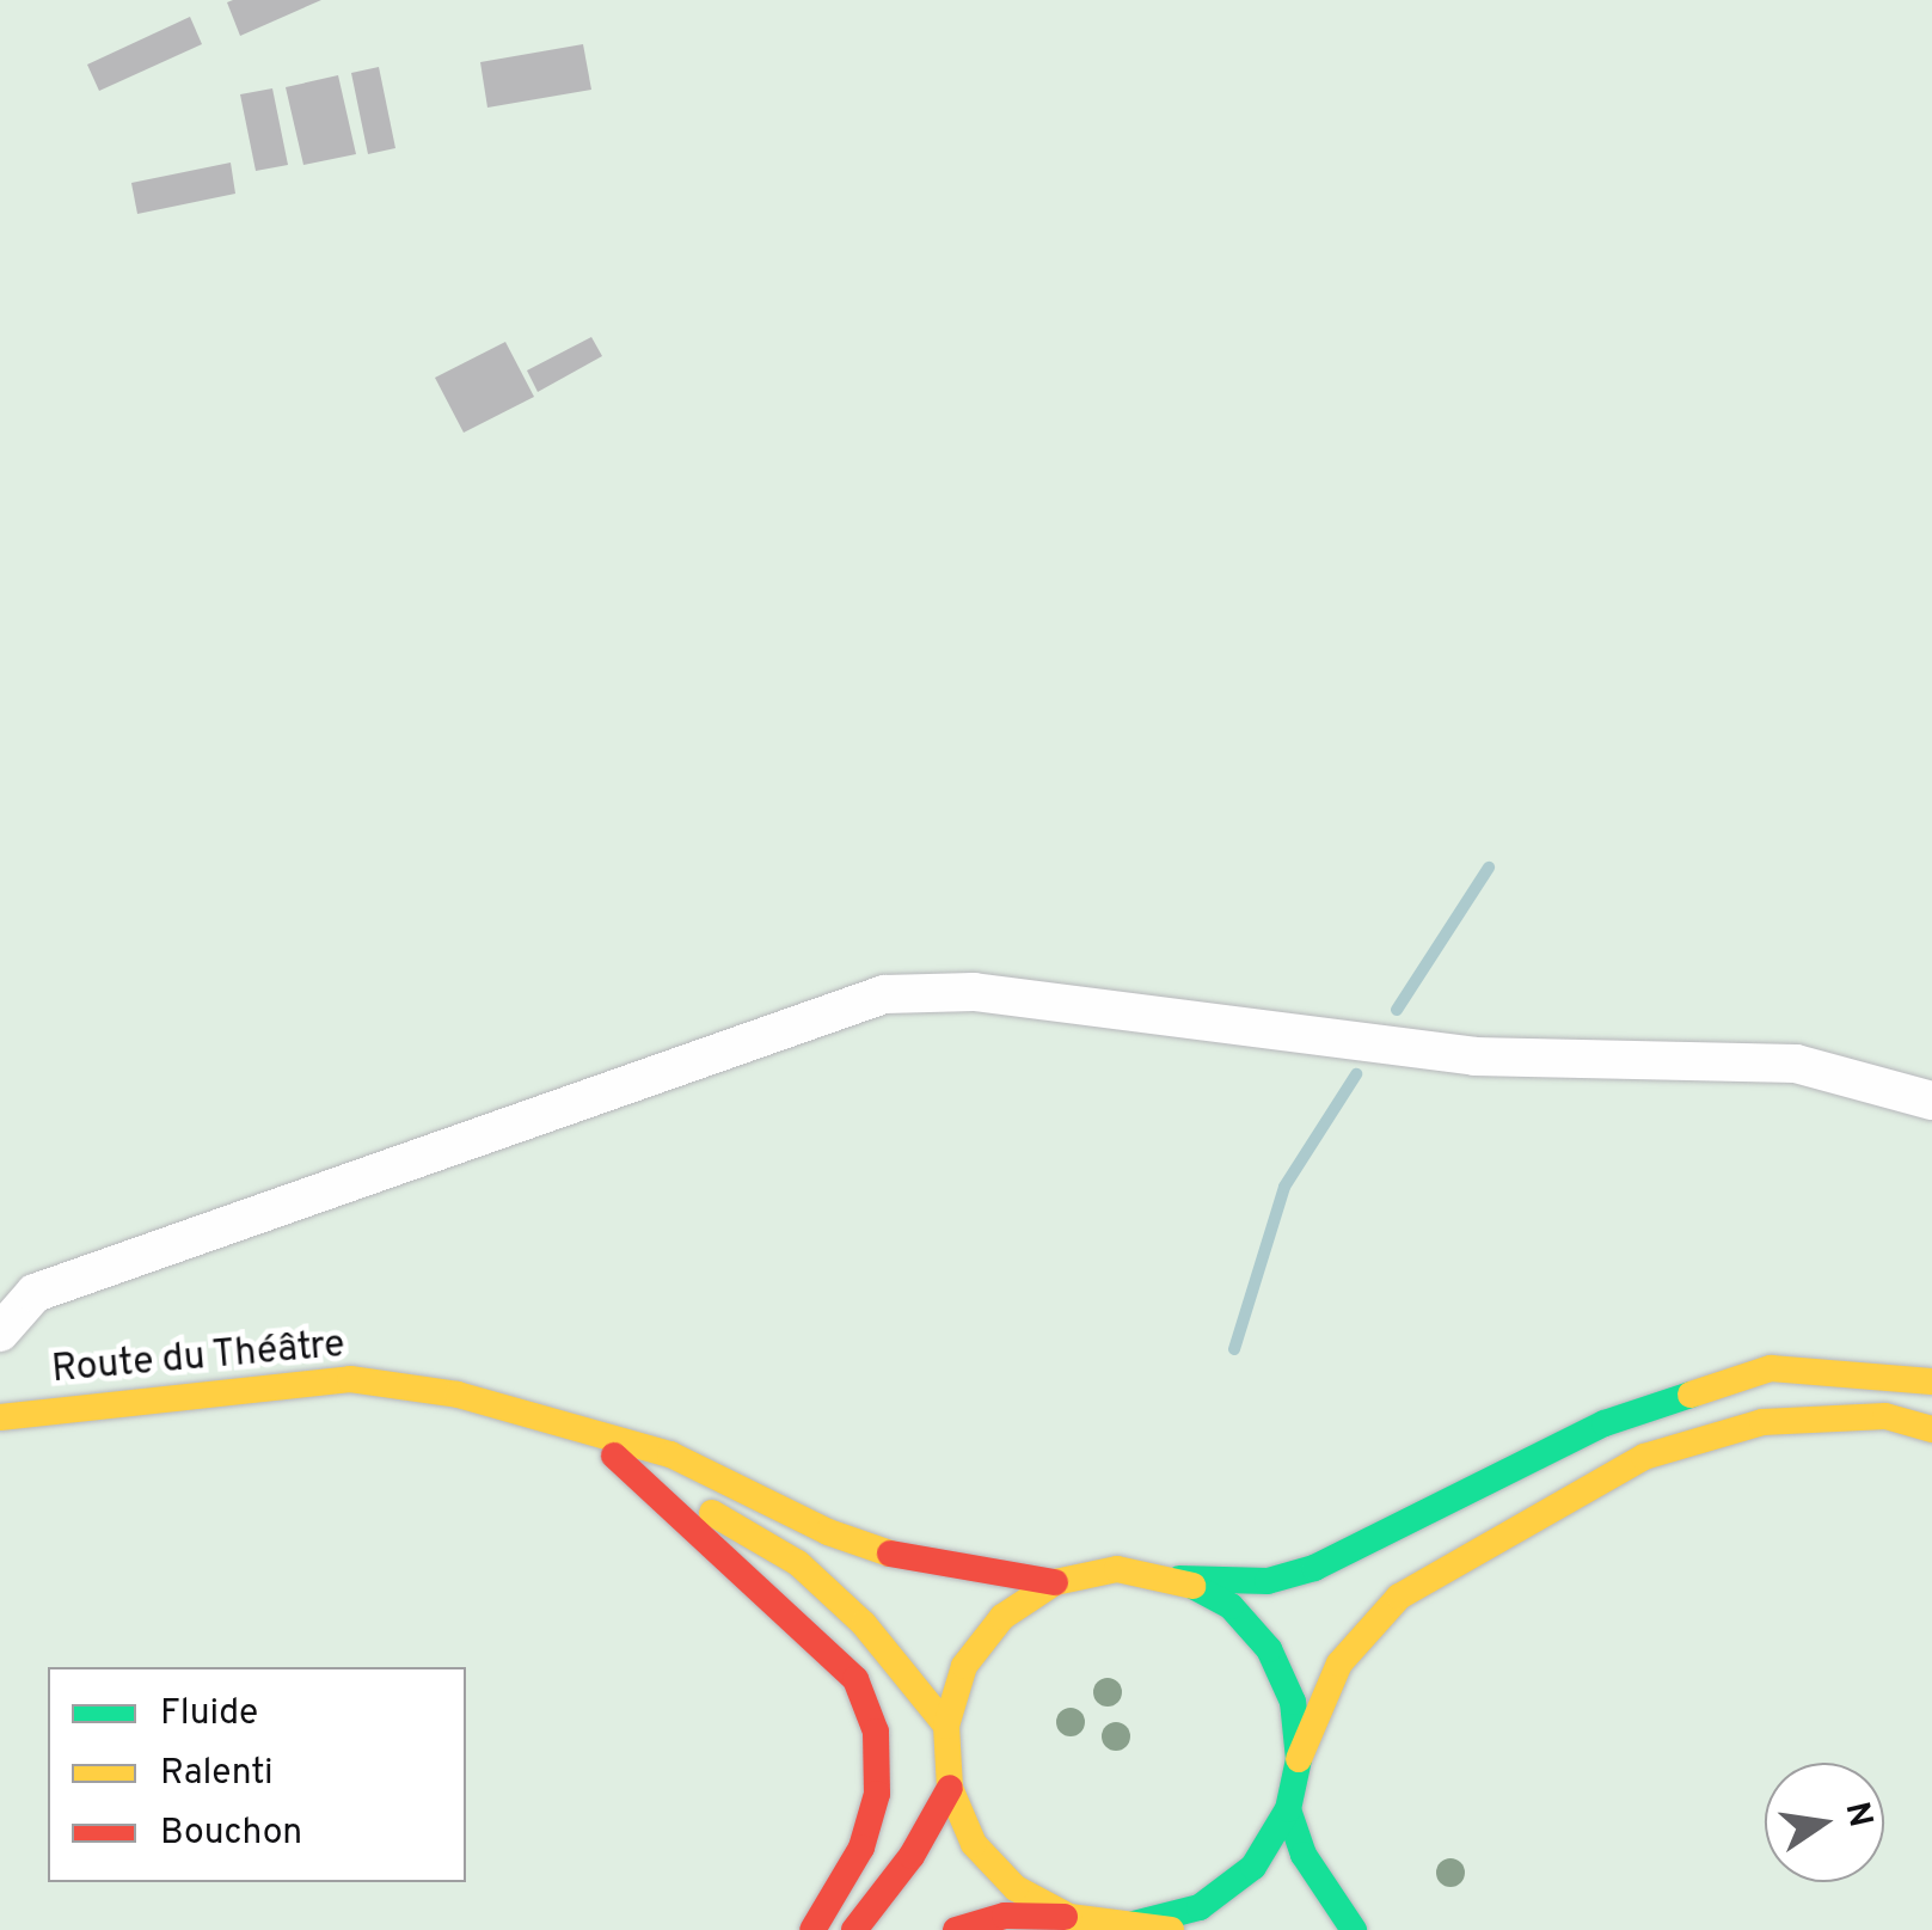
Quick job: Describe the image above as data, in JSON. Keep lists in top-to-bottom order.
{
  "streets": {
    "main road": ["Route du Théâtre"]
  },
  "legend": ["Fluide", "Ralenti", "Bouchon"],
  "north": "right"
}
